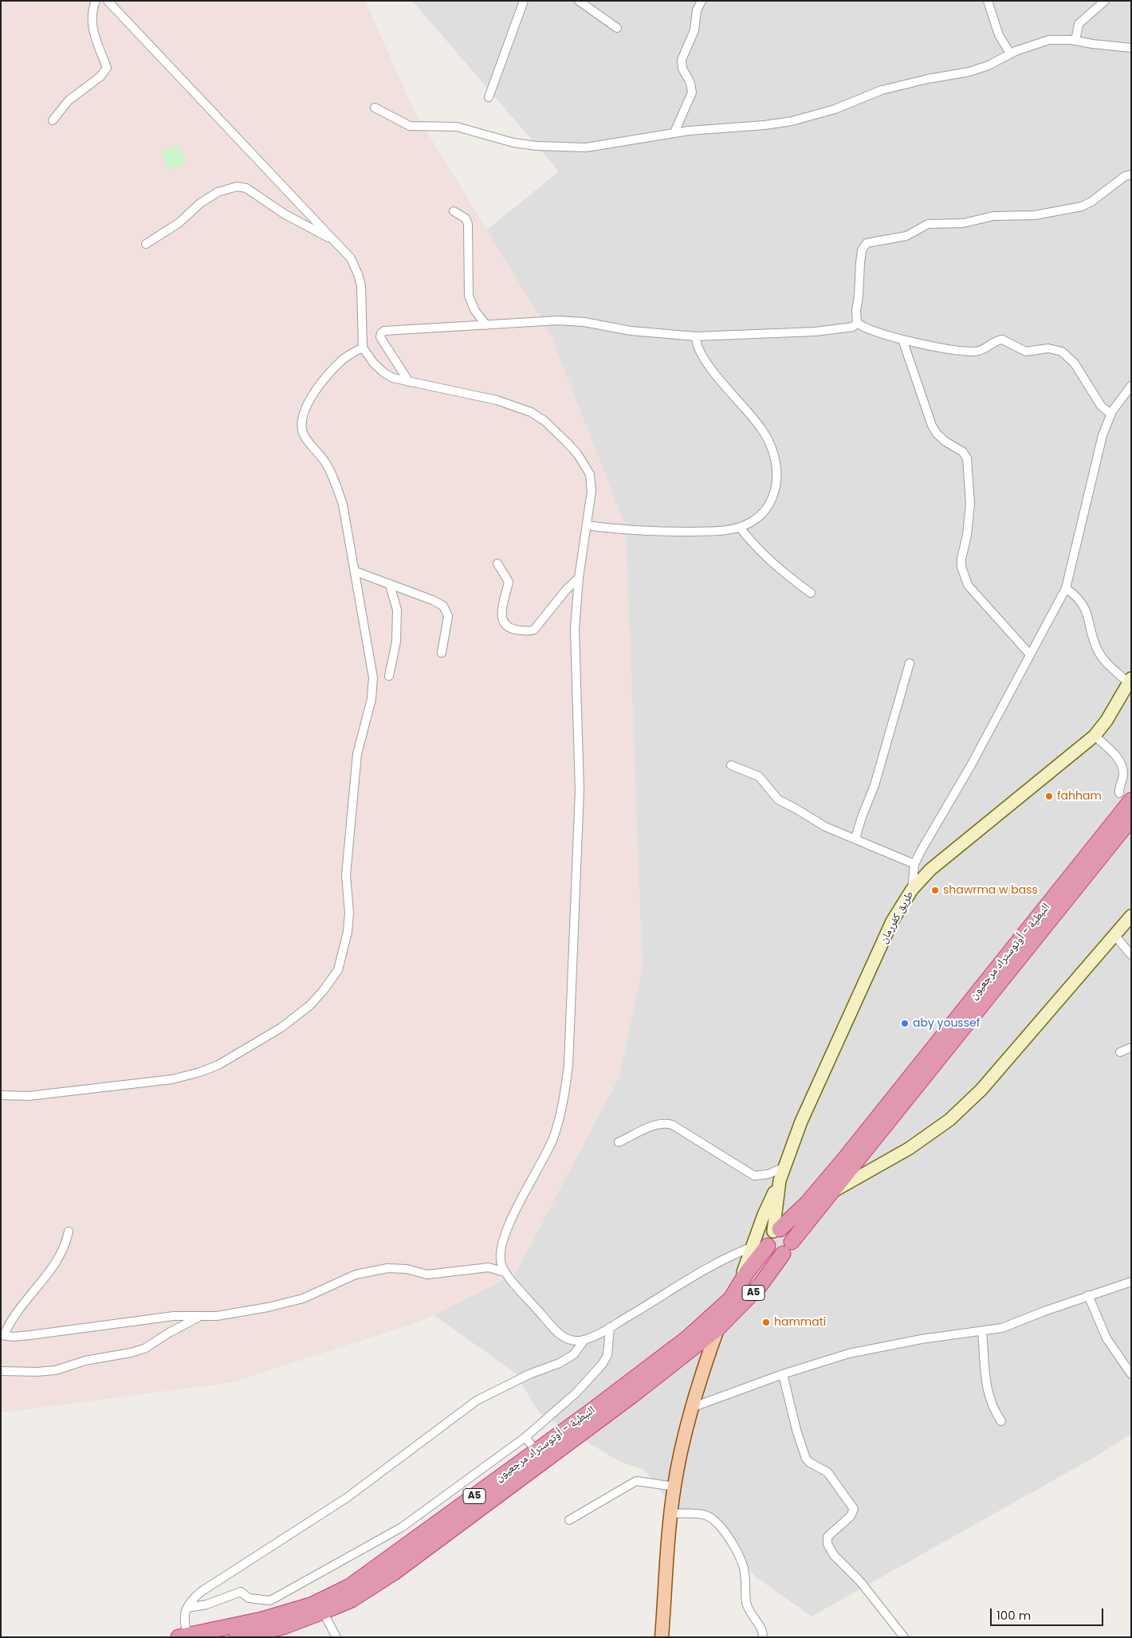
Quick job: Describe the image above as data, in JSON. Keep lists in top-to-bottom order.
{
  "streets": {
    "highway": ["النبطية - أوتوستراد مرجعيون", "A5"],
    "main road": ["طريق كفررمان"]
  },
  "crossings": [
    ["طريق كفررمان", "النبطية - أوتوستراد مرجعيون"]
  ],
  "places": [
    "fahham",
    "shawrma w bass",
    "aby youssef",
    "hammati"
  ],
  "scale_bar": "100 m"
}
